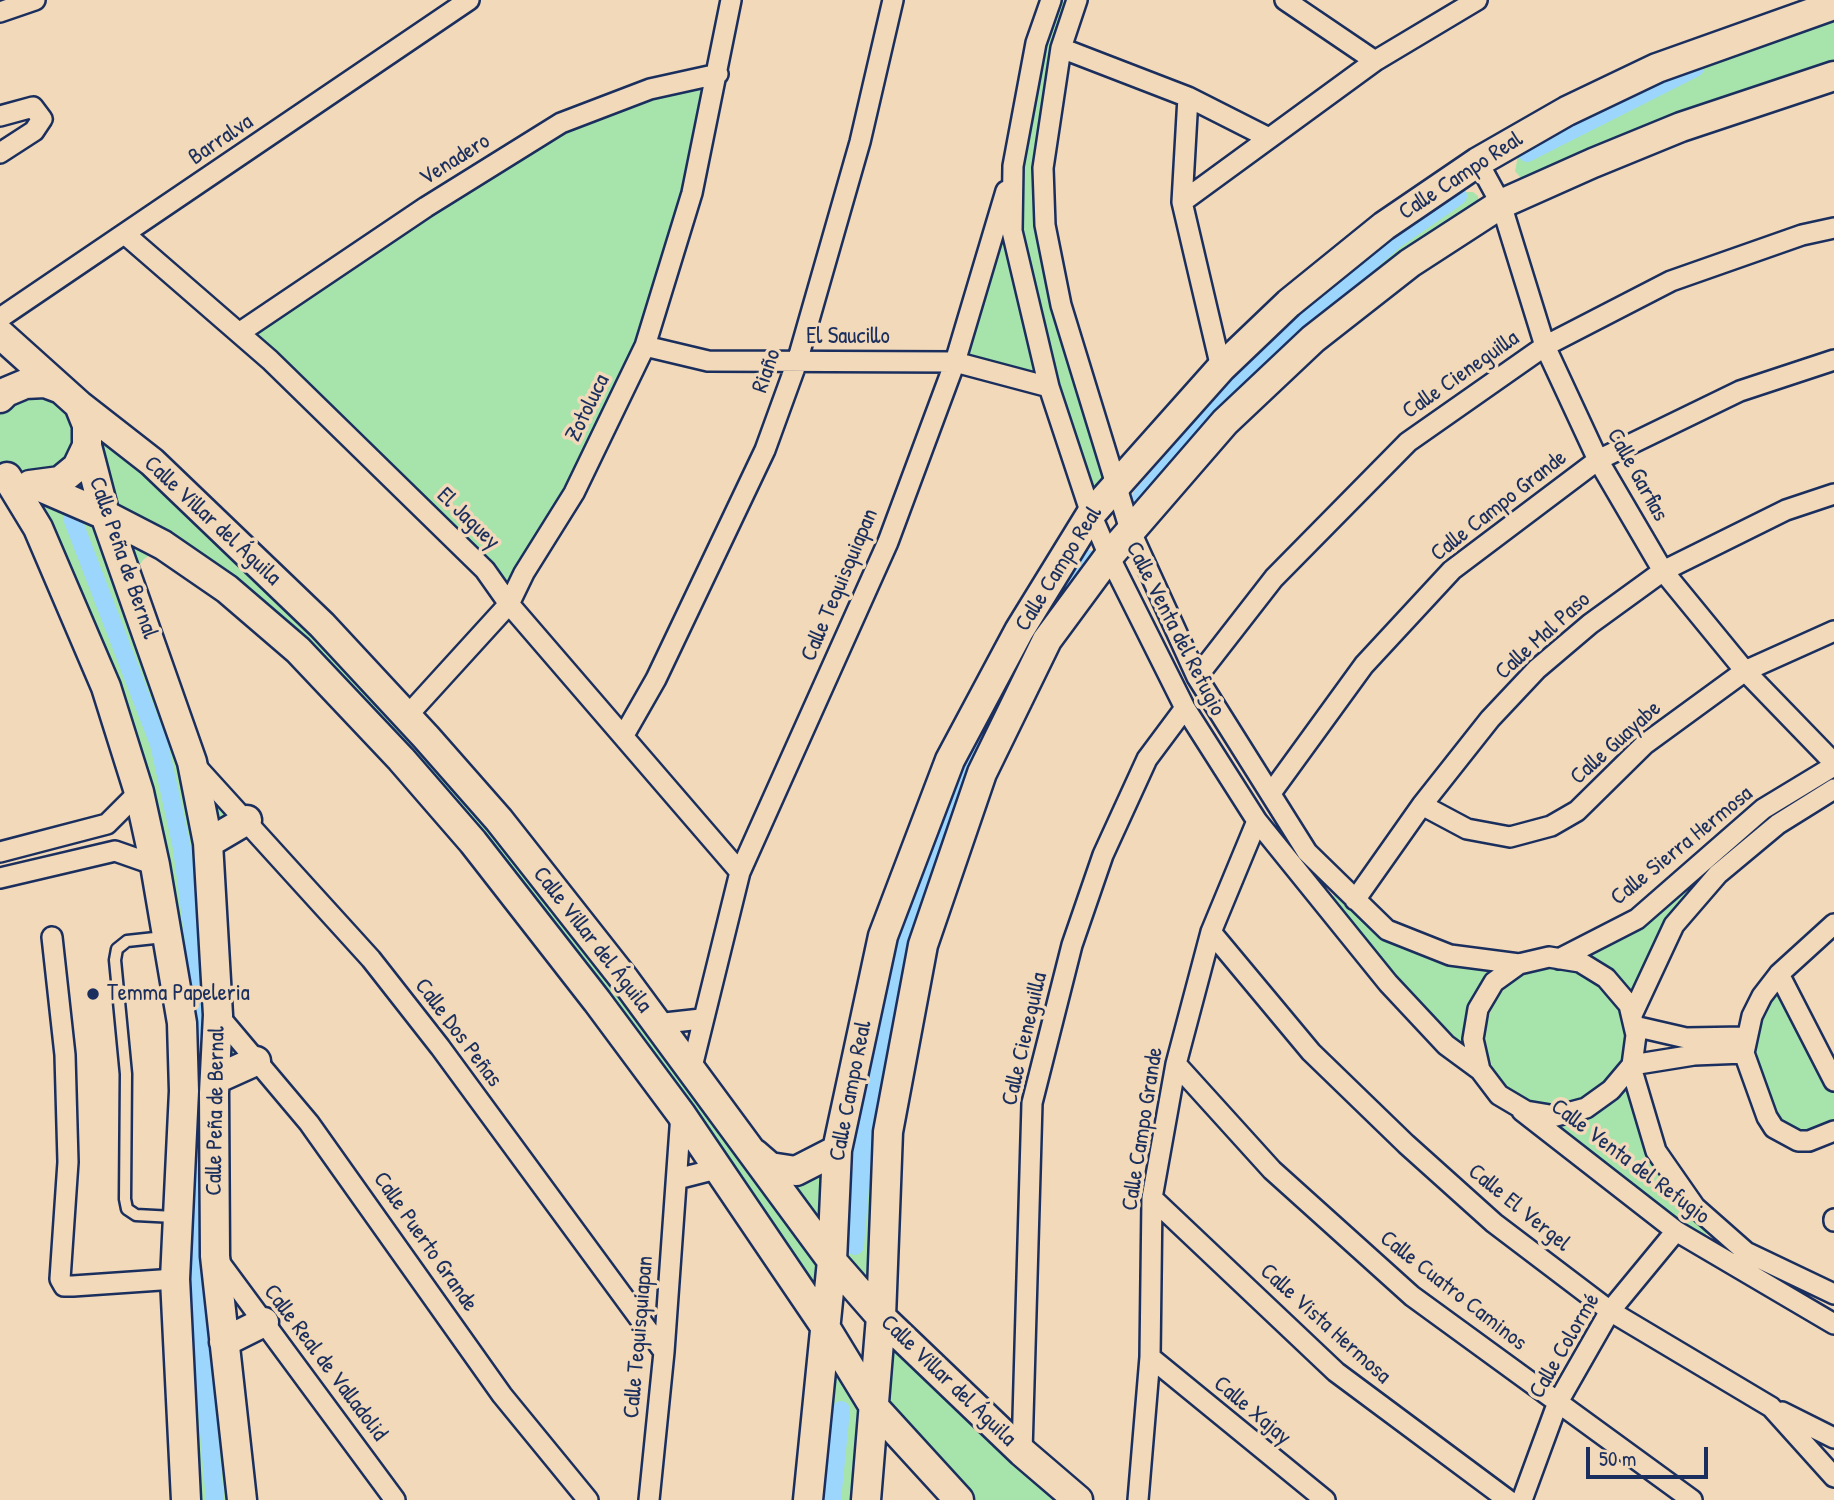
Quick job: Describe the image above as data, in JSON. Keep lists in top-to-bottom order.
{
  "streets": {
    "street": [
      "Barralva",
      "Venadero",
      "Calle Campo Real",
      "El Saucillo",
      "Riaño",
      "Calle Cieneguilla",
      "Zotoluca",
      "Calle Garfias",
      "Calle Campo Grande",
      "El Jaguey",
      "Calle Villar del Águila",
      "Calle Peña de Bernal",
      "Calle Tequisquiapan",
      "Calle Venta del Refugio",
      "Calle Mal Paso",
      "Calle Guayabe",
      "Calle Sierra Hermosa",
      "Calle Dos Peñas",
      "Calle El Vergel",
      "Calle Puerto Grande",
      "Calle Cuatro Caminos",
      "Calle Vista Hermosa",
      "Calle Colormé",
      "Calle Real de Valladolid",
      "Calle Xajay"
    ]
  },
  "crossings": [
    ["Barralva", "El Jaguey"],
    ["Venadero", "Zotoluca"],
    ["Venadero", "El Jaguey"],
    ["Calle Campo Real", "Calle Garfias"],
    ["Calle Campo Real", "Calle Villar del Águila"],
    ["Calle Campo Real", "Calle Venta del Refugio"],
    ["El Saucillo", "Riaño"],
    ["El Saucillo", "Zotoluca"],
    ["El Saucillo", "Calle Tequisquiapan"],
    ["El Saucillo", "Calle Venta del Refugio"],
    ["Riaño", "El Jaguey"],
    ["Calle Cieneguilla", "Calle Garfias"],
    ["Calle Cieneguilla", "Calle Villar del Águila"],
    ["Calle Cieneguilla", "Calle Venta del Refugio"],
    ["Zotoluca", "El Jaguey"],
    ["Zotoluca", "Calle Villar del Águila"],
    ["Calle Garfias", "Calle Campo Grande"],
    ["Calle Garfias", "Calle Mal Paso"],
    ["Calle Garfias", "Calle Guayabe"],
    ["Calle Garfias", "Calle Sierra Hermosa"],
    ["Calle Campo Grande", "Calle Venta del Refugio"],
    ["Calle Campo Grande", "Calle El Vergel"],
    ["Calle Campo Grande", "Calle Cuatro Caminos"],
    ["Calle Campo Grande", "Calle Vista Hermosa"],
    ["Calle Campo Grande", "Calle Xajay"],
    ["El Jaguey", "Calle Tequisquiapan"],
    ["Calle Villar del Águila", "Calle Peña de Bernal"],
    ["Calle Villar del Águila", "Calle Tequisquiapan"],
    ["Calle Peña de Bernal", "Calle Dos Peñas"],
    ["Calle Peña de Bernal", "Calle Puerto Grande"],
    ["Calle Peña de Bernal", "Calle Real de Valladolid"],
    ["Calle Tequisquiapan", "Calle Venta del Refugio"],
    ["Calle Tequisquiapan", "Calle Dos Peñas"],
    ["Calle Venta del Refugio", "Calle Mal Paso"],
    ["Calle Venta del Refugio", "Calle Sierra Hermosa"],
    ["Calle Venta del Refugio", "Calle Colormé"],
    ["Calle Mal Paso", "Calle Guayabe"],
    ["Calle El Vergel", "Calle Colormé"],
    ["Calle Cuatro Caminos", "Calle Colormé"]
  ],
  "places": ["Temma Papeleria"],
  "scale_bar": "50 m"
}
